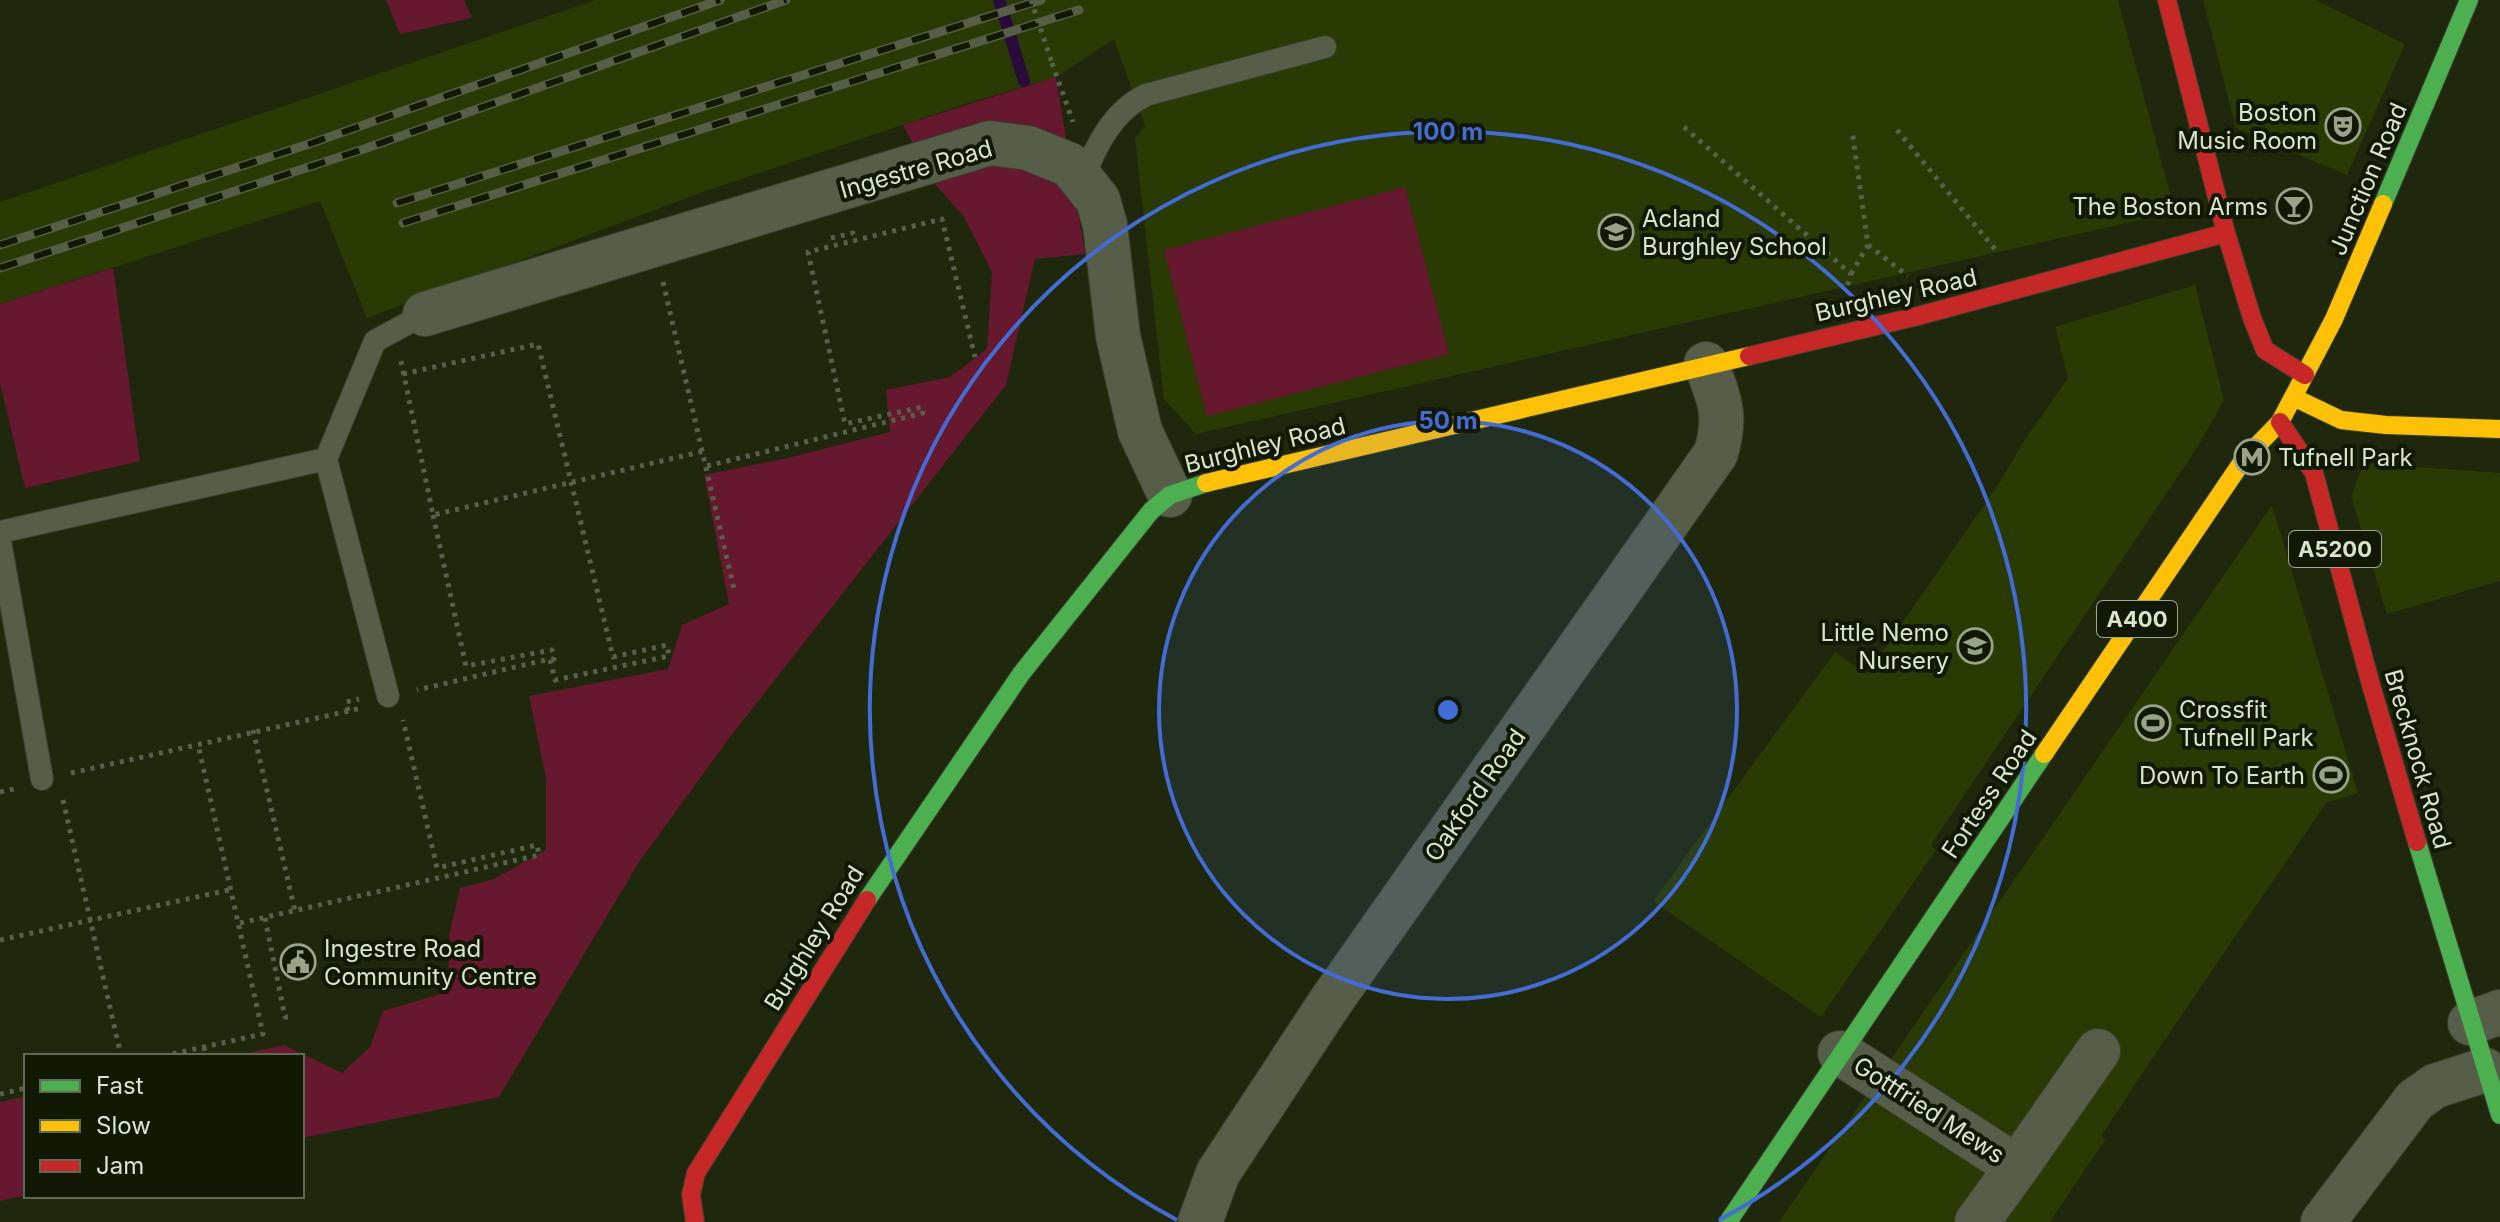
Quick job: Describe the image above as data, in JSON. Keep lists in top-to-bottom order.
{
  "streets": {
    "street": [
      "Ingestre Road",
      "Junction Road",
      "Burghley Road",
      "A5200",
      "A400",
      "Brecknock Road",
      "Fortess Road",
      "Oakford Road",
      "Gottfried Mews"
    ]
  },
  "crossings": [
    ["Ingestre Road", "Burghley Road"],
    ["Junction Road", "A400"],
    ["Burghley Road", "Oakford Road"],
    ["A400", "Fortess Road"],
    ["Brecknock Road", "Fortess Road"],
    ["Fortess Road", "Gottfried Mews"]
  ],
  "places": {
    "theatre": ["Boston Music Room"],
    "bar": ["The Boston Arms"],
    "school or university": ["Acland Burghley School", "Little Nemo Nursery"],
    "metro station": ["Tufnell Park"],
    "sports": ["Crossfit Tufnell Park", "Down To Earth"],
    "public building": ["Ingestre Road Community Centre"]
  },
  "legend": ["Fast", "Slow", "Jam"],
  "rings": ["100 m", "50 m"]
}
